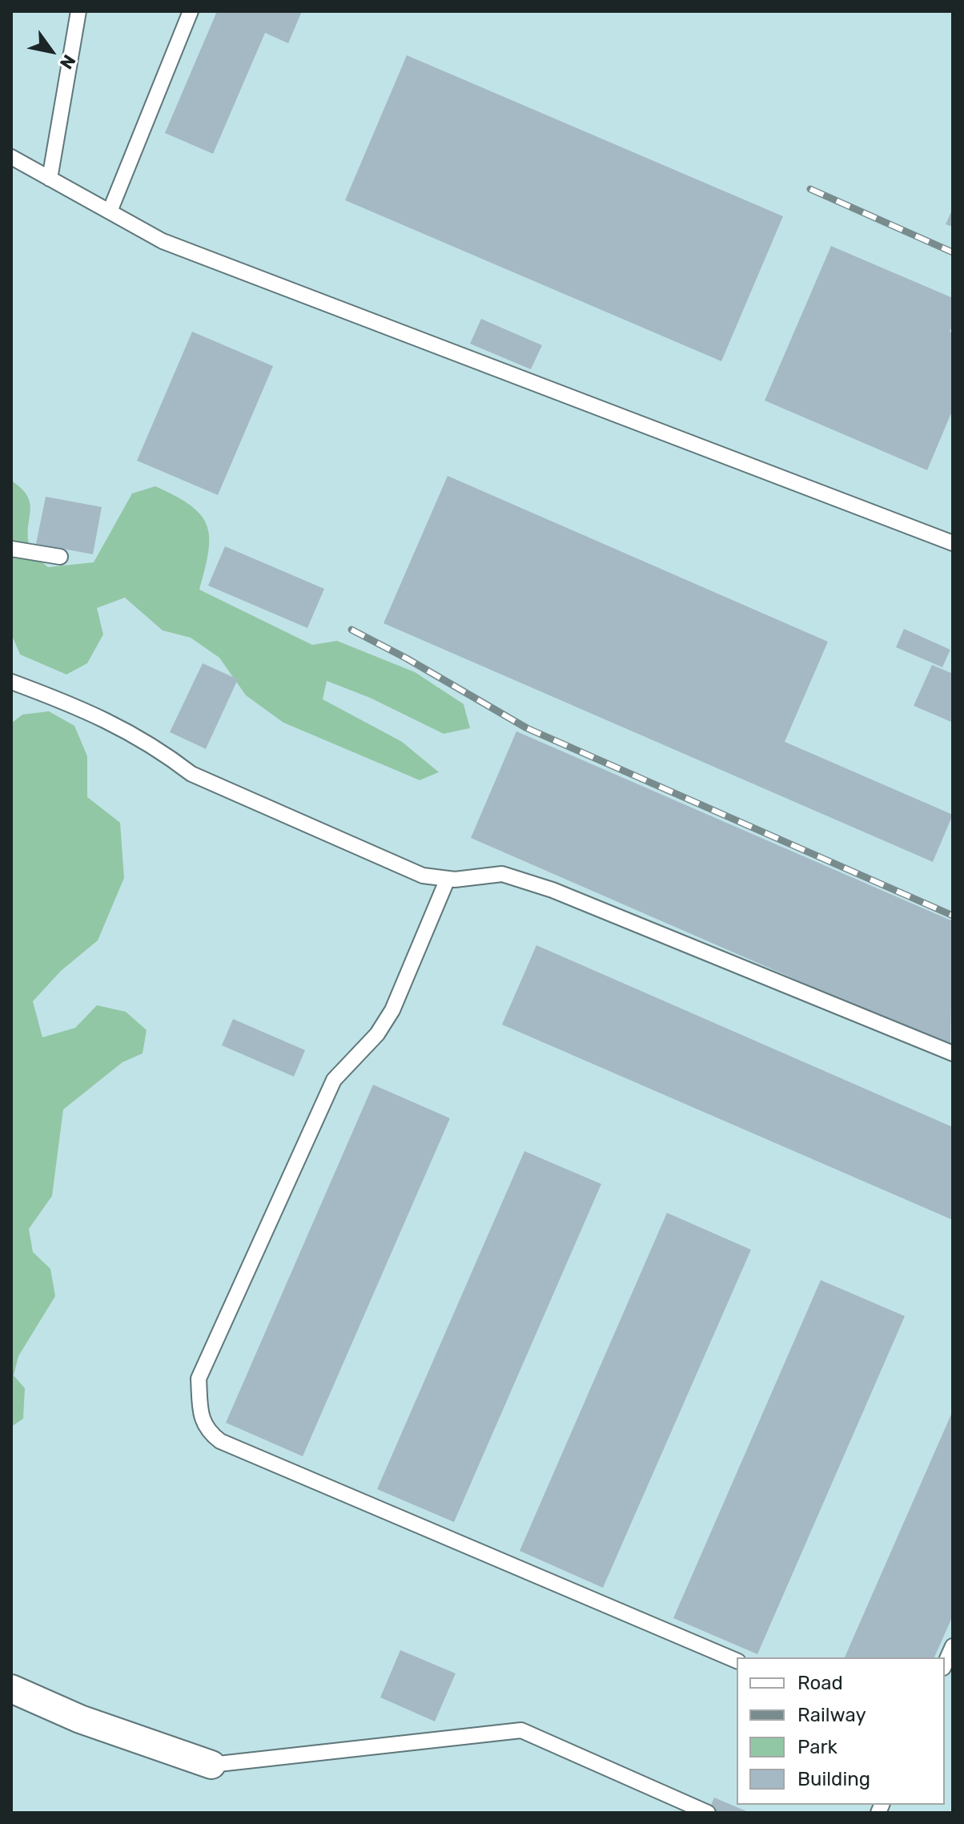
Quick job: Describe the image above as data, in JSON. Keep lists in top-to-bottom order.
{
  "legend": [
    "Road",
    "Railway",
    "Park",
    "Building"
  ],
  "north": "bottom right"
}
